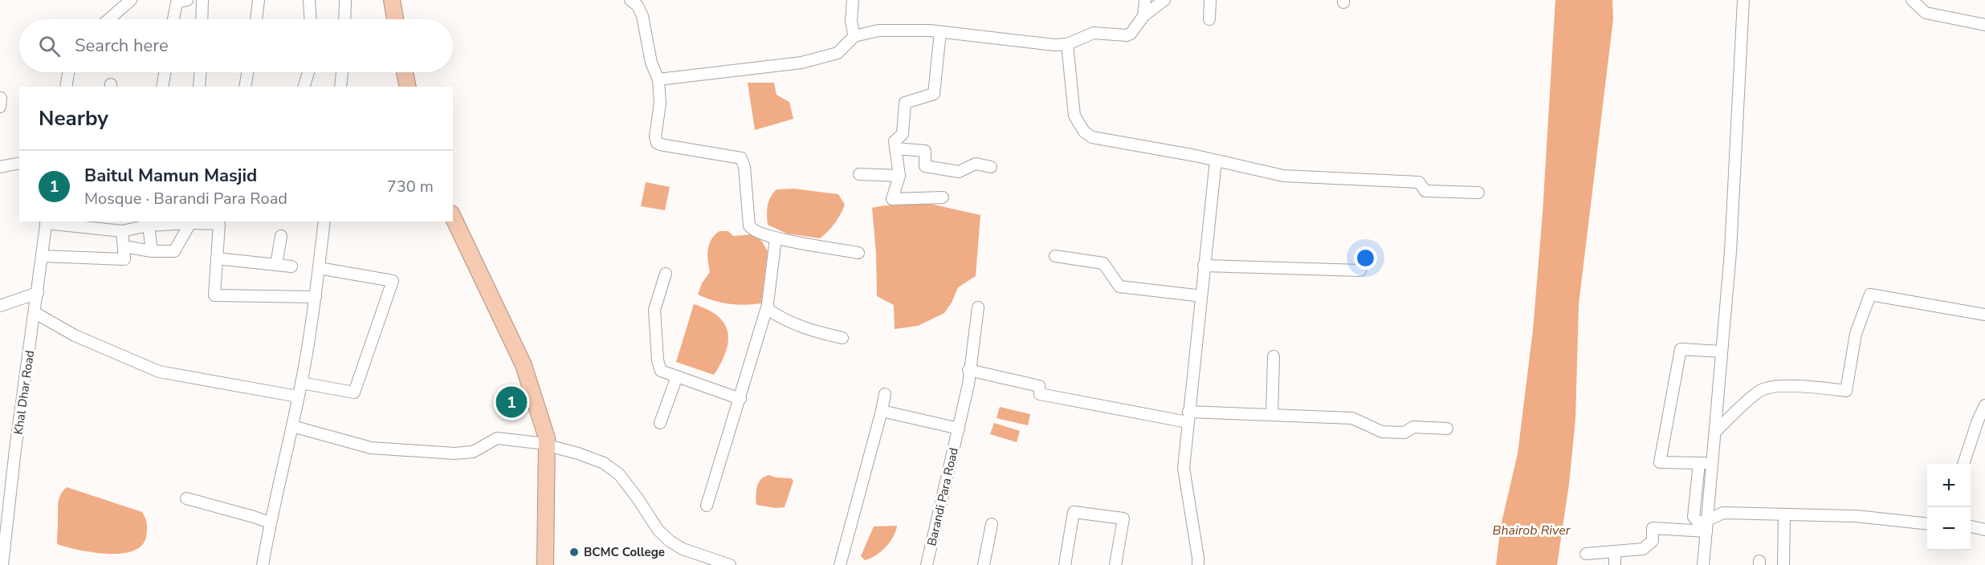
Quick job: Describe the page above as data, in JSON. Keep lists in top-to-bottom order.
{
  "streets": {
    "street": ["Khal Dhar Road", "Barandi Para Road"]
  },
  "water": ["Bhairob River"],
  "places": ["BCMC College"],
  "page": {
    "search": "Search here",
    "heading": "Nearby",
    "list": [
      {
        "mark": "1",
        "name": "Baitul Mamun Masjid",
        "note": "Mosque · Barandi Para Road",
        "value": "730 m"
      }
    ],
    "pins": "1",
    "map_buttons": ["+", "−"]
  }
}
